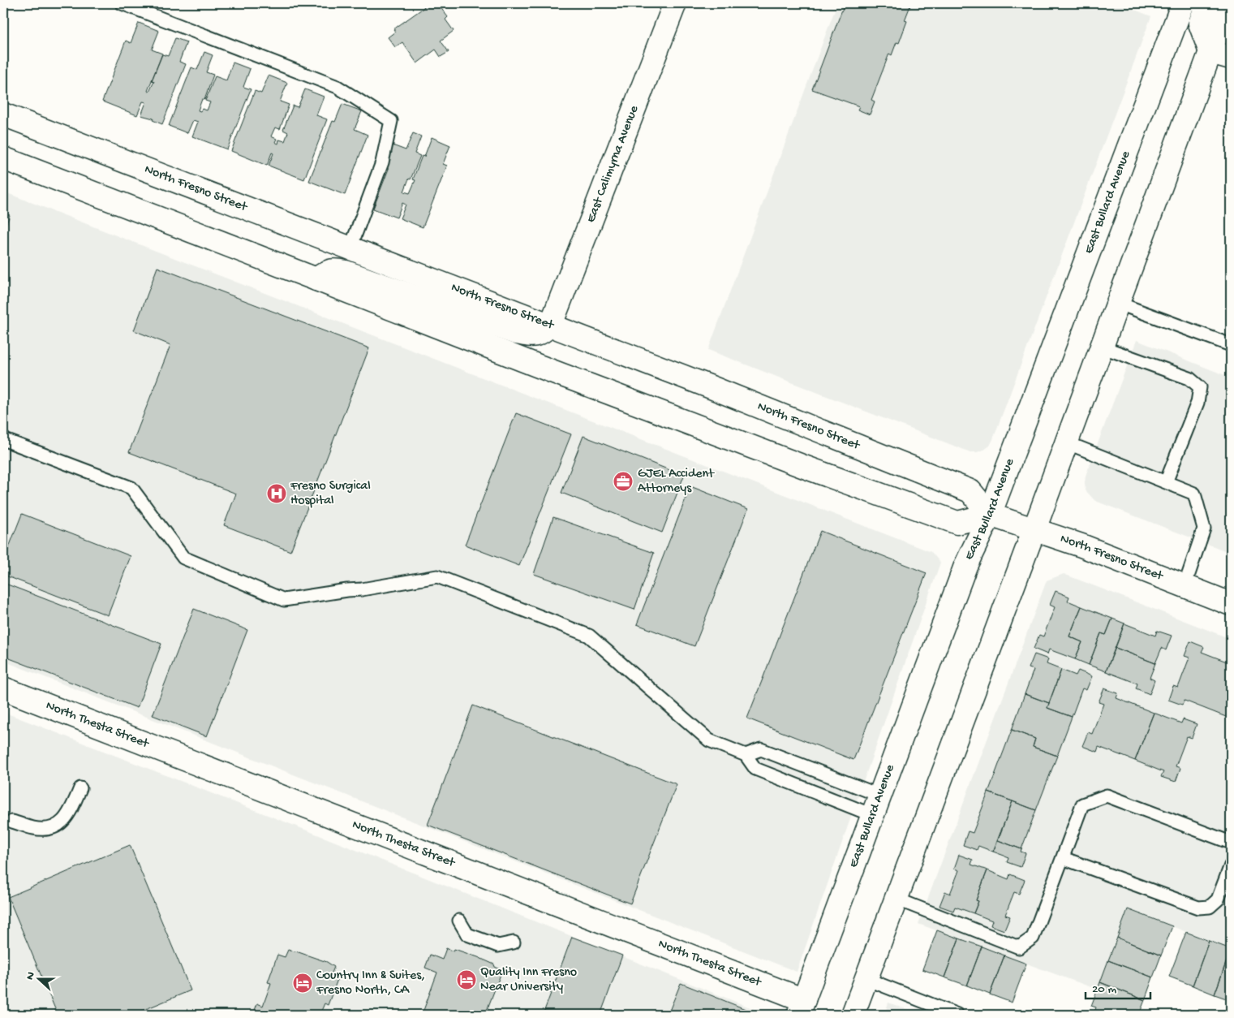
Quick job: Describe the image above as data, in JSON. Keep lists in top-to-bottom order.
{
  "streets": {
    "main road": [
      "East Calimyrna Avenue",
      "North Fresno Street",
      "East Bullard Avenue",
      "North Thesta Street"
    ]
  },
  "crossings": [
    ["East Calimyrna Avenue", "North Fresno Street"],
    ["North Fresno Street", "East Bullard Avenue"],
    ["East Bullard Avenue", "North Thesta Street"]
  ],
  "places": {
    "office": ["GJEL Accident Attorneys"],
    "hospital": ["Fresno Surgical Hospital"],
    "hotel": ["Quality Inn Fresno Near University", "Country Inn & Suites, Fresno North, CA"]
  },
  "scale_bar": "20 m",
  "north": "left"
}
